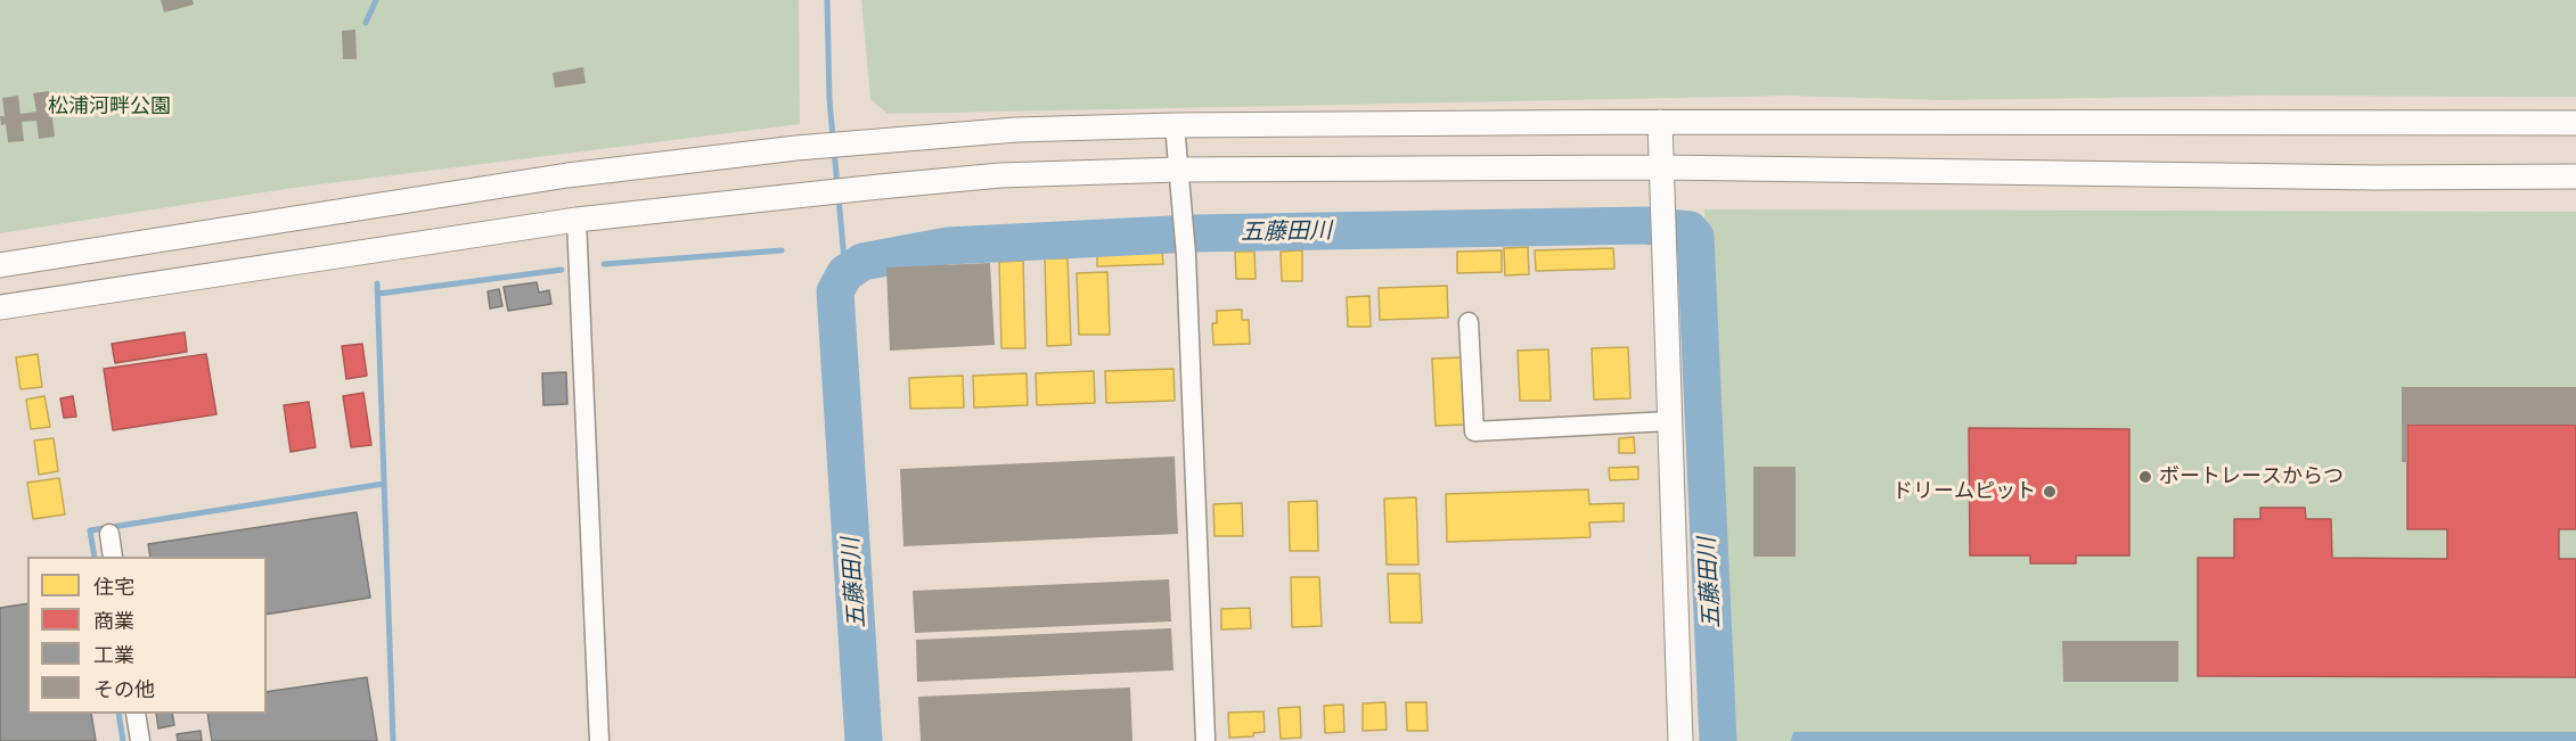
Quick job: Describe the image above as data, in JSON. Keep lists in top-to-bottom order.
{
  "water": ["五藤田川"],
  "parks": ["松浦河畔公園"],
  "places": ["ボートレースからつ", "ドリームピット"],
  "legend": [
    "住宅",
    "商業",
    "工業",
    "その他"
  ]
}
